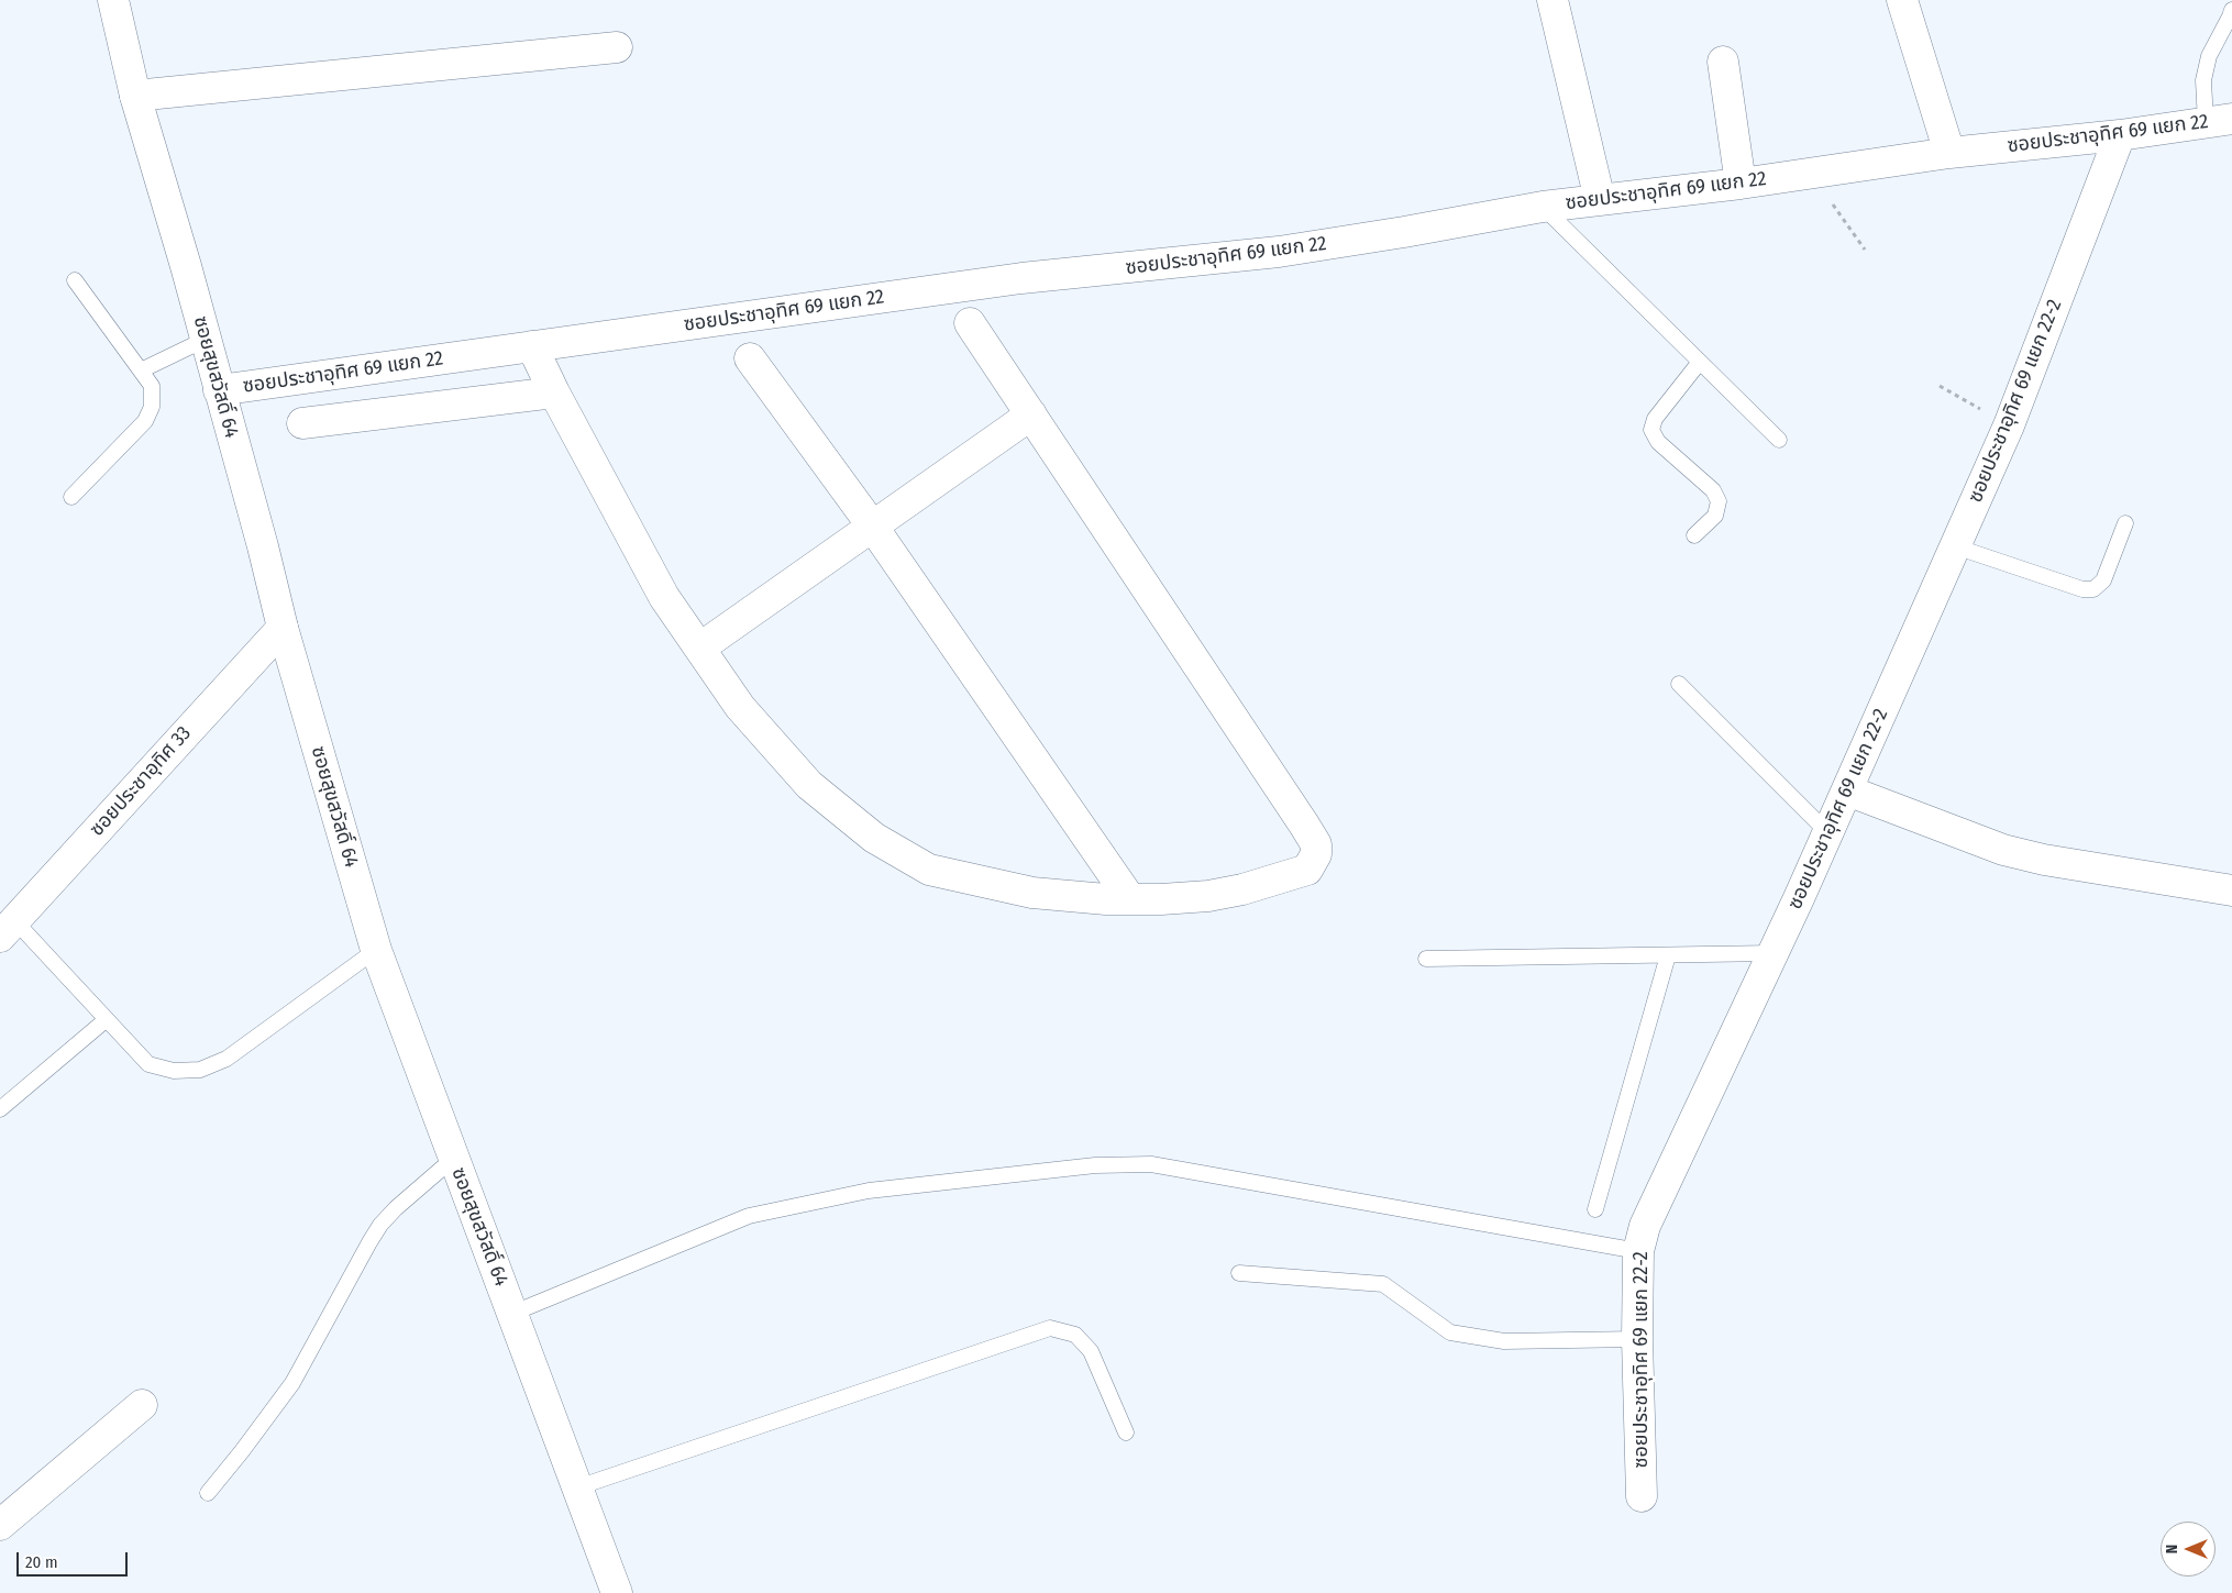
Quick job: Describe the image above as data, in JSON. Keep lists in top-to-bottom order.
{
  "streets": {
    "street": [
      "ซอยประชาอุทิศ 69 แยก 22",
      "ซอยสุขสวัสดิ์ 64",
      "ซอยประชาอุทิศ 69 แยก 22-2",
      "ซอยประชาอุทิศ 33"
    ]
  },
  "crossings": [
    ["ซอยประชาอุทิศ 69 แยก 22", "ซอยสุขสวัสดิ์ 64"],
    ["ซอยประชาอุทิศ 69 แยก 22", "ซอยประชาอุทิศ 69 แยก 22-2"],
    ["ซอยสุขสวัสดิ์ 64", "ซอยประชาอุทิศ 33"]
  ],
  "scale_bar": "20 m",
  "north": "left"
}
